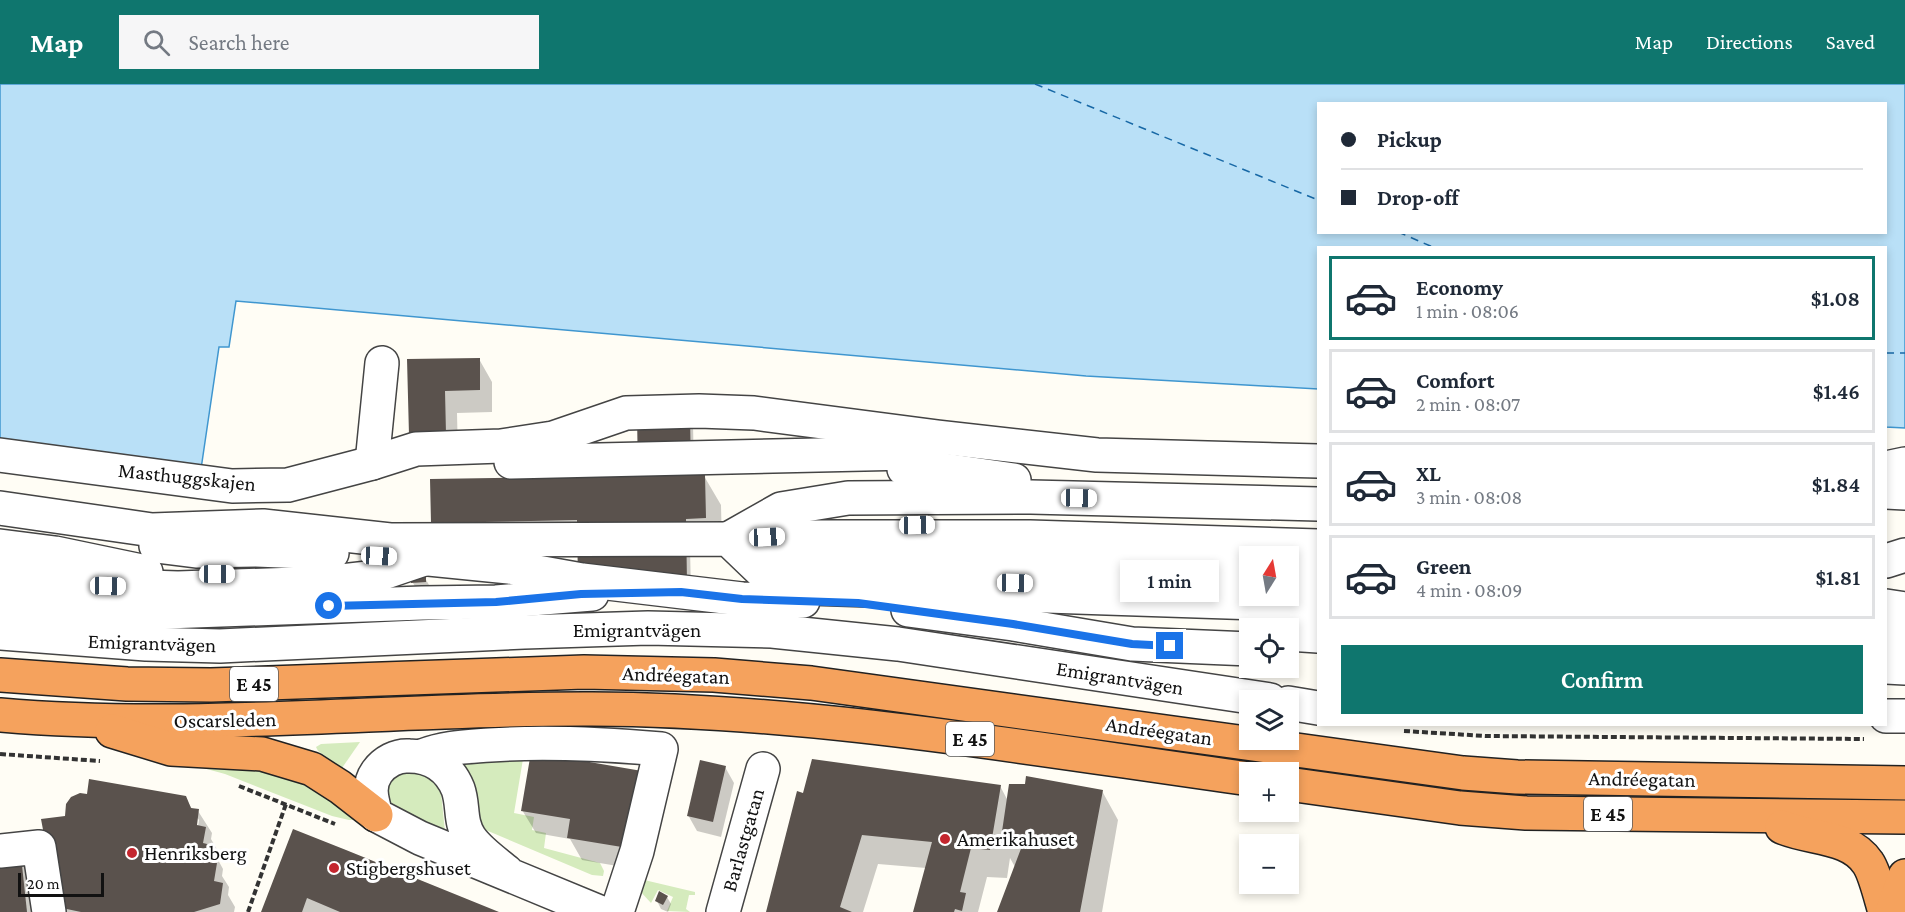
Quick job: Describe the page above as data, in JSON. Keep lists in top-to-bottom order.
{
  "streets": {
    "highway": ["Andréegatan", "E 45", "Oscarsleden"],
    "street": ["Masthuggskajen", "Emigrantvägen", "Barlastgatan"]
  },
  "crossings": [
    ["Andréegatan", "Oscarsleden"]
  ],
  "places": ["Amerikahuset", "Henriksberg", "Stigbergshuset"],
  "scale_bar": "20 m",
  "north": "top",
  "page": {
    "header": "Map",
    "search": "Search here",
    "nav": ["Map", "Directions", "Saved"],
    "banner": ["Pickup", "Drop-off"],
    "list": [
      {
        "name": "Economy",
        "note": "1 min · 08:06",
        "value": "$1.08"
      },
      {
        "name": "Comfort",
        "note": "2 min · 08:07",
        "value": "$1.46"
      },
      {
        "name": "XL",
        "note": "3 min · 08:08",
        "value": "$1.84"
      },
      {
        "name": "Green",
        "note": "4 min · 08:09",
        "value": "$1.81"
      }
    ],
    "map_buttons": ["+", "−"],
    "bubble": "1 min",
    "buttons": "Confirm",
    "scale": "20 m"
  }
}
